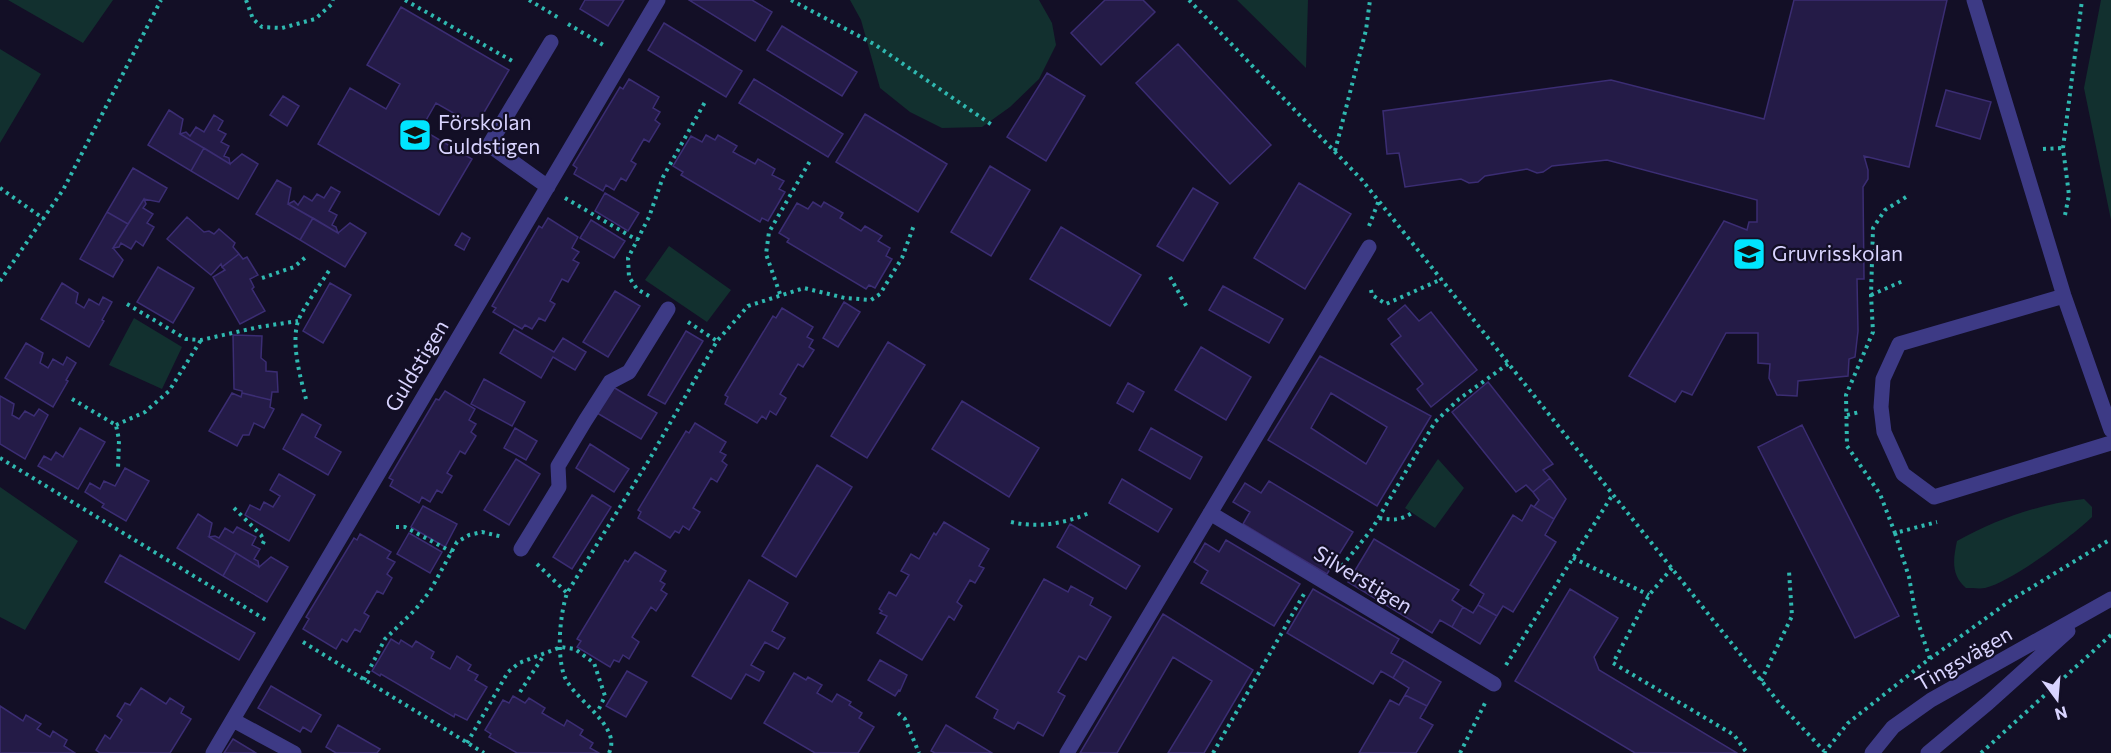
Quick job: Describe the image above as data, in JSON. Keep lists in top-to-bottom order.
{
  "streets": {
    "street": ["Guldstigen", "Silverstigen", "Tingsvägen"]
  },
  "places": {
    "school or university": ["Förskolan Guldstigen", "Gruvrisskolan"]
  },
  "north": "bottom"
}
